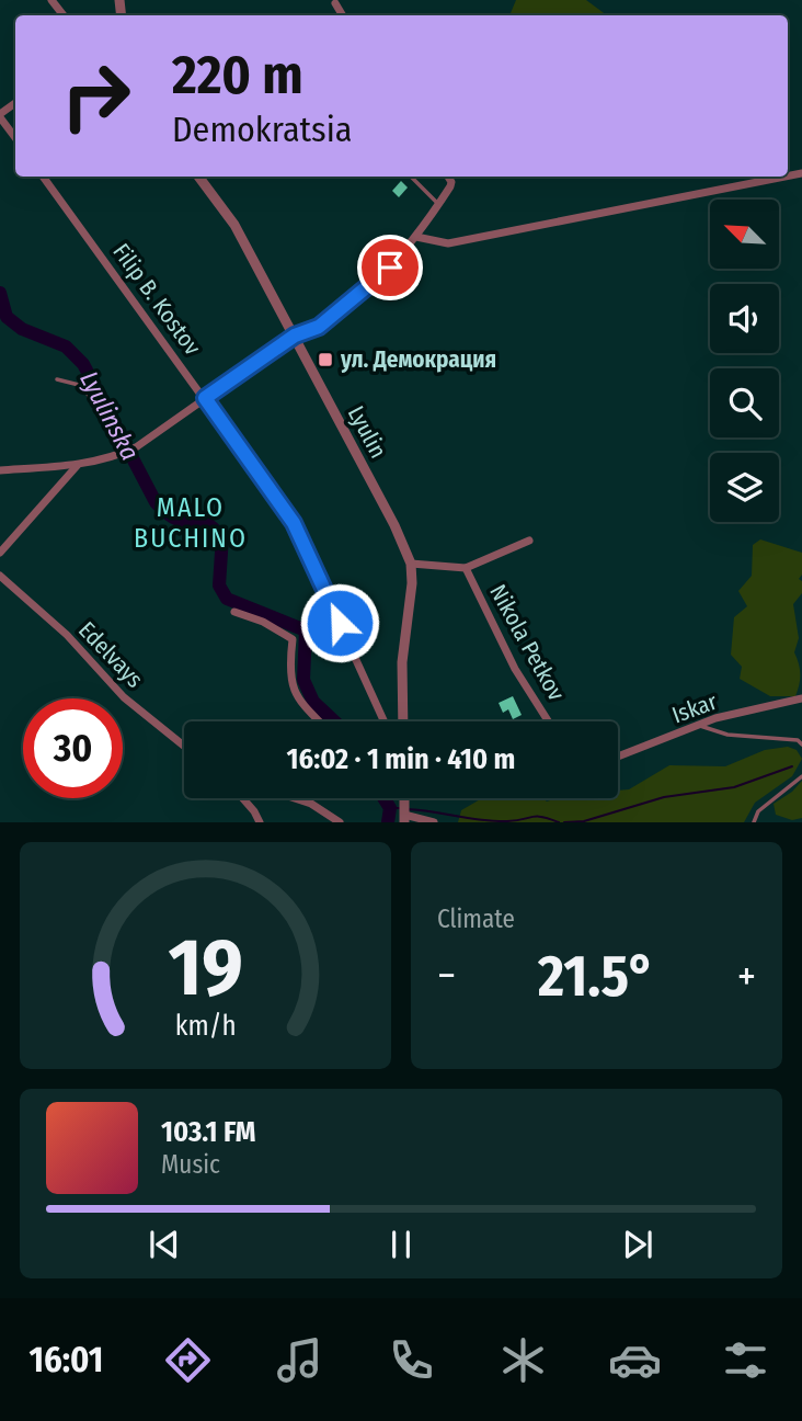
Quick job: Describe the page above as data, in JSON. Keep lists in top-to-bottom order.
{
  "streets": {
    "street": [
      "Filip B. Kostov",
      "Lyulin",
      "Nikola Petkov",
      "Edelvays",
      "Iskar"
    ]
  },
  "districts": ["MALO BUCHINO"],
  "water": ["Lyulinska"],
  "places": {
    "transit": ["ул. Демокрация"]
  },
  "north": "top left",
  "page": {
    "turn": ["220 m", "Demokratsia"],
    "limit": "30",
    "trip": "16:02 · 1 min · 410 m",
    "tile": "Climate",
    "heat": ["−", "21.5°", "+"],
    "song": ["103.1 FM", "Music"],
    "tabs": "16:01",
    "gauge": ["19", "km/h"]
  }
}
